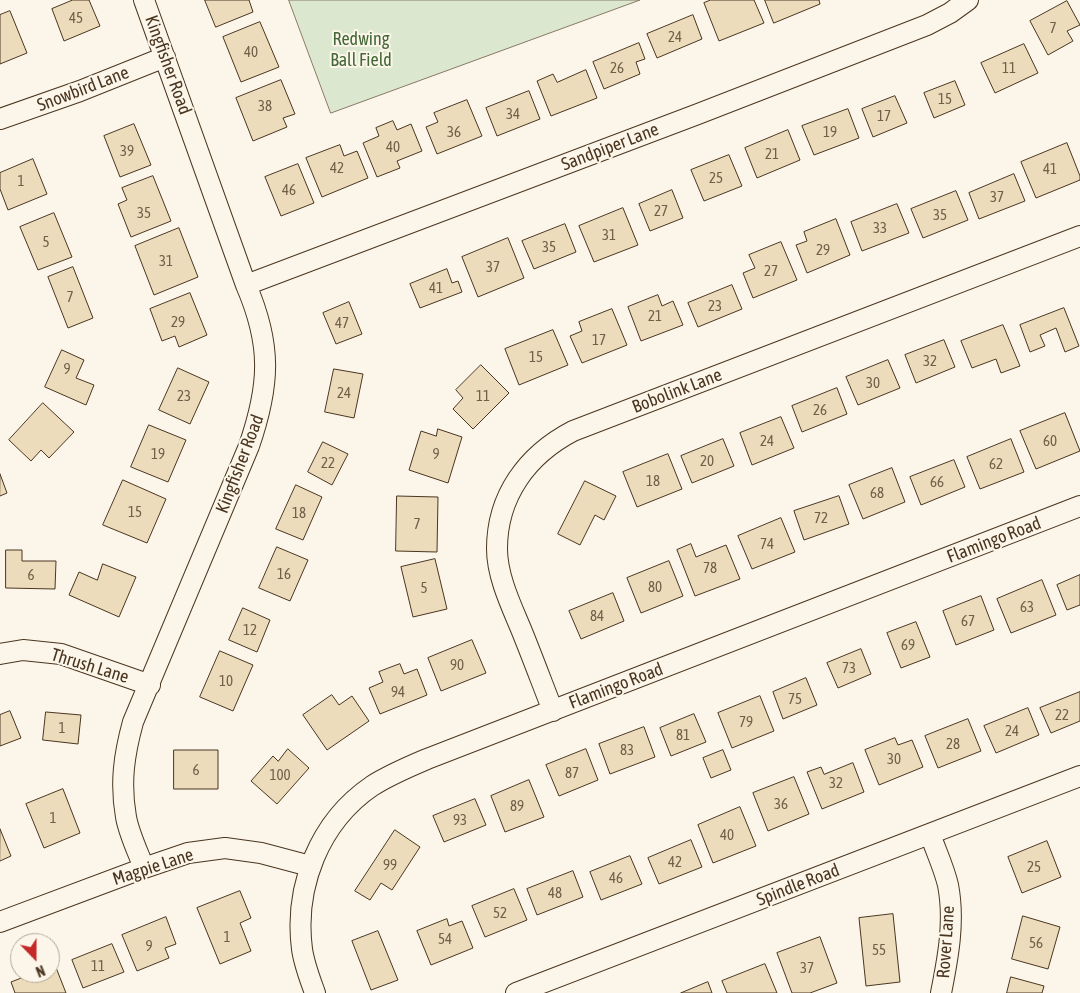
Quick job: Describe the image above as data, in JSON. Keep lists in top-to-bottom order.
{
  "streets": {
    "street": [
      "Kingfisher Road",
      "Snowbird Lane",
      "Sandpiper Lane",
      "Bobolink Lane",
      "Flamingo Road",
      "Thrush Lane",
      "Magpie Lane",
      "Spindle Road",
      "Rover Lane"
    ]
  },
  "crossings": [
    ["Kingfisher Road", "Snowbird Lane"],
    ["Kingfisher Road", "Sandpiper Lane"],
    ["Kingfisher Road", "Thrush Lane"],
    ["Kingfisher Road", "Magpie Lane"],
    ["Bobolink Lane", "Flamingo Road"],
    ["Flamingo Road", "Magpie Lane"],
    ["Spindle Road", "Rover Lane"]
  ],
  "parks": ["Redwing Ball Field"],
  "house_numbers": [
    "45",
    "7",
    "24",
    "40",
    "26",
    "11",
    "15",
    "38",
    "34",
    "17",
    "36",
    "19",
    "40",
    "39",
    "21",
    "42",
    "41",
    "25",
    "1",
    "46",
    "37",
    "27",
    "35",
    "35",
    "33",
    "31",
    "5",
    "35",
    "29",
    "31",
    "37",
    "27",
    "41",
    "7",
    "23",
    "21",
    "29",
    "47",
    "17",
    "15",
    "32",
    "9",
    "30",
    "24",
    "23",
    "11",
    "26",
    "24",
    "60",
    "19",
    "9",
    "20",
    "22",
    "62",
    "18",
    "66",
    "68",
    "15",
    "18",
    "72",
    "7",
    "74",
    "78",
    "16",
    "6",
    "80",
    "5",
    "63",
    "84",
    "67",
    "12",
    "69",
    "90",
    "73",
    "10",
    "94",
    "75",
    "22",
    "79",
    "1",
    "24",
    "81",
    "28",
    "83",
    "30",
    "6",
    "87",
    "100",
    "32",
    "36",
    "89",
    "1",
    "93",
    "40",
    "42",
    "99",
    "25",
    "46",
    "48",
    "52",
    "1",
    "54",
    "56",
    "9",
    "55",
    "11",
    "37"
  ],
  "north": "bottom"
}
